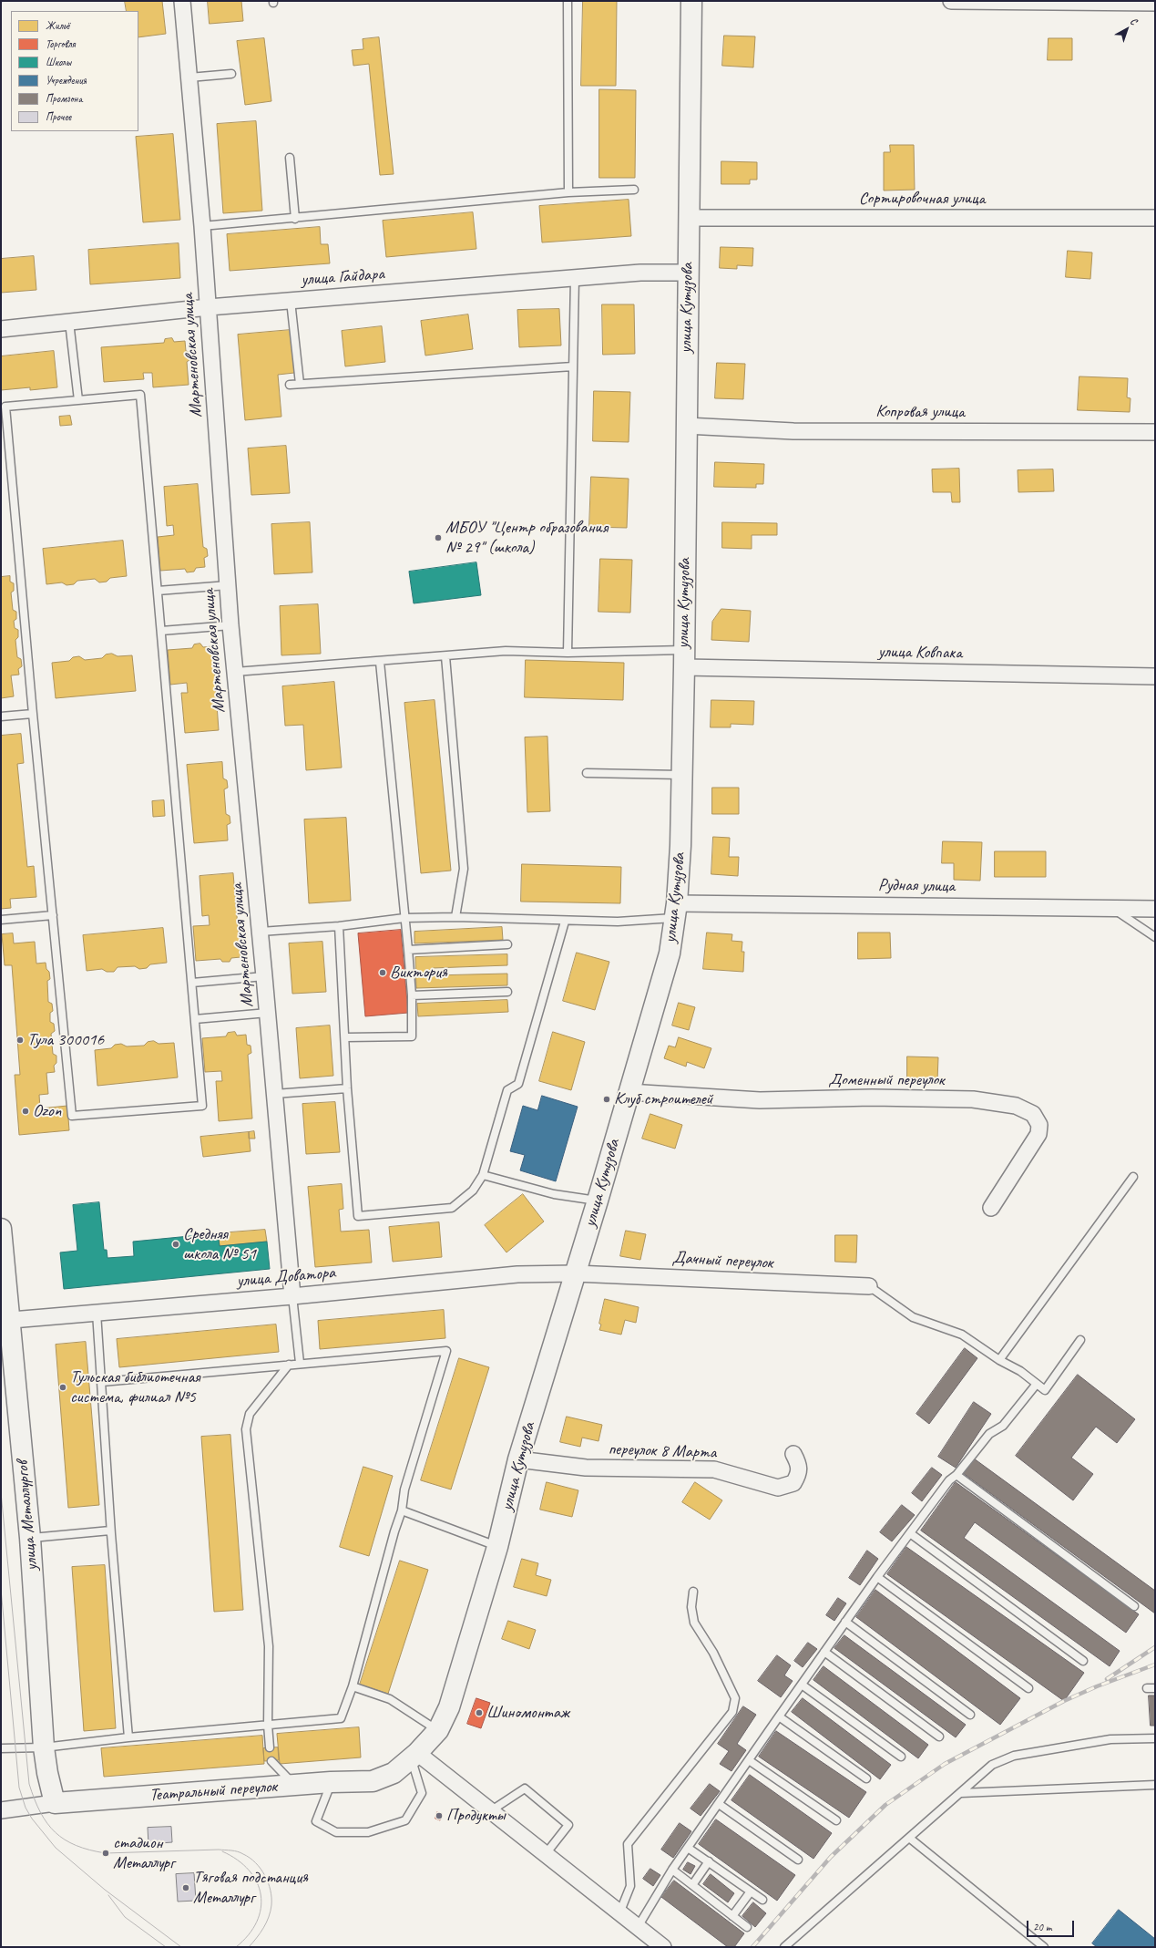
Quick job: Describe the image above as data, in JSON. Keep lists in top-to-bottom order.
{
  "streets": {
    "main road": ["улица Кутузова", "улица Металлургов", "Театральный переулок"],
    "street": [
      "Сортировочная улица",
      "улица Гайдара",
      "Мартеновская улица",
      "Копровая улица",
      "улица Ковпака",
      "Рудная улица",
      "Доменный переулок",
      "Дачный переулок",
      "улица Доватора",
      "переулок 8 Марта"
    ]
  },
  "crossings": [
    ["Сортировочная улица", "улица Кутузова"],
    ["улица Гайдара", "улица Кутузова"],
    ["улица Гайдара", "Мартеновская улица"],
    ["улица Кутузова", "Копровая улица"],
    ["улица Кутузова", "улица Ковпака"],
    ["улица Кутузова", "Рудная улица"],
    ["улица Кутузова", "Доменный переулок"],
    ["улица Кутузова", "Дачный переулок"],
    ["улица Кутузова", "улица Доватора"],
    ["улица Кутузова", "переулок 8 Марта"],
    ["улица Кутузова", "Театральный переулок"],
    ["Мартеновская улица", "улица Доватора"],
    ["Дачный переулок", "улица Доватора"],
    ["улица Доватора", "улица Металлургов"],
    ["улица Металлургов", "Театральный переулок"]
  ],
  "places": [
    "МБОУ \"Центр образования № 29\" (школа)",
    "Виктория",
    "Тула 300016",
    "Клуб строителей",
    "Ozon",
    "Средняя школа № 51",
    "Тульская библиотечная система, филиал №5",
    "Шиномонтаж",
    "Продукты",
    "cтадион Металлург",
    "Тяговая подстанция Металлург"
  ],
  "legend": [
    "Жильё",
    "Торговля",
    "Школы",
    "Учреждения",
    "Промзона",
    "Прочее"
  ],
  "scale_bar": "20 m",
  "north": "top right"
}
